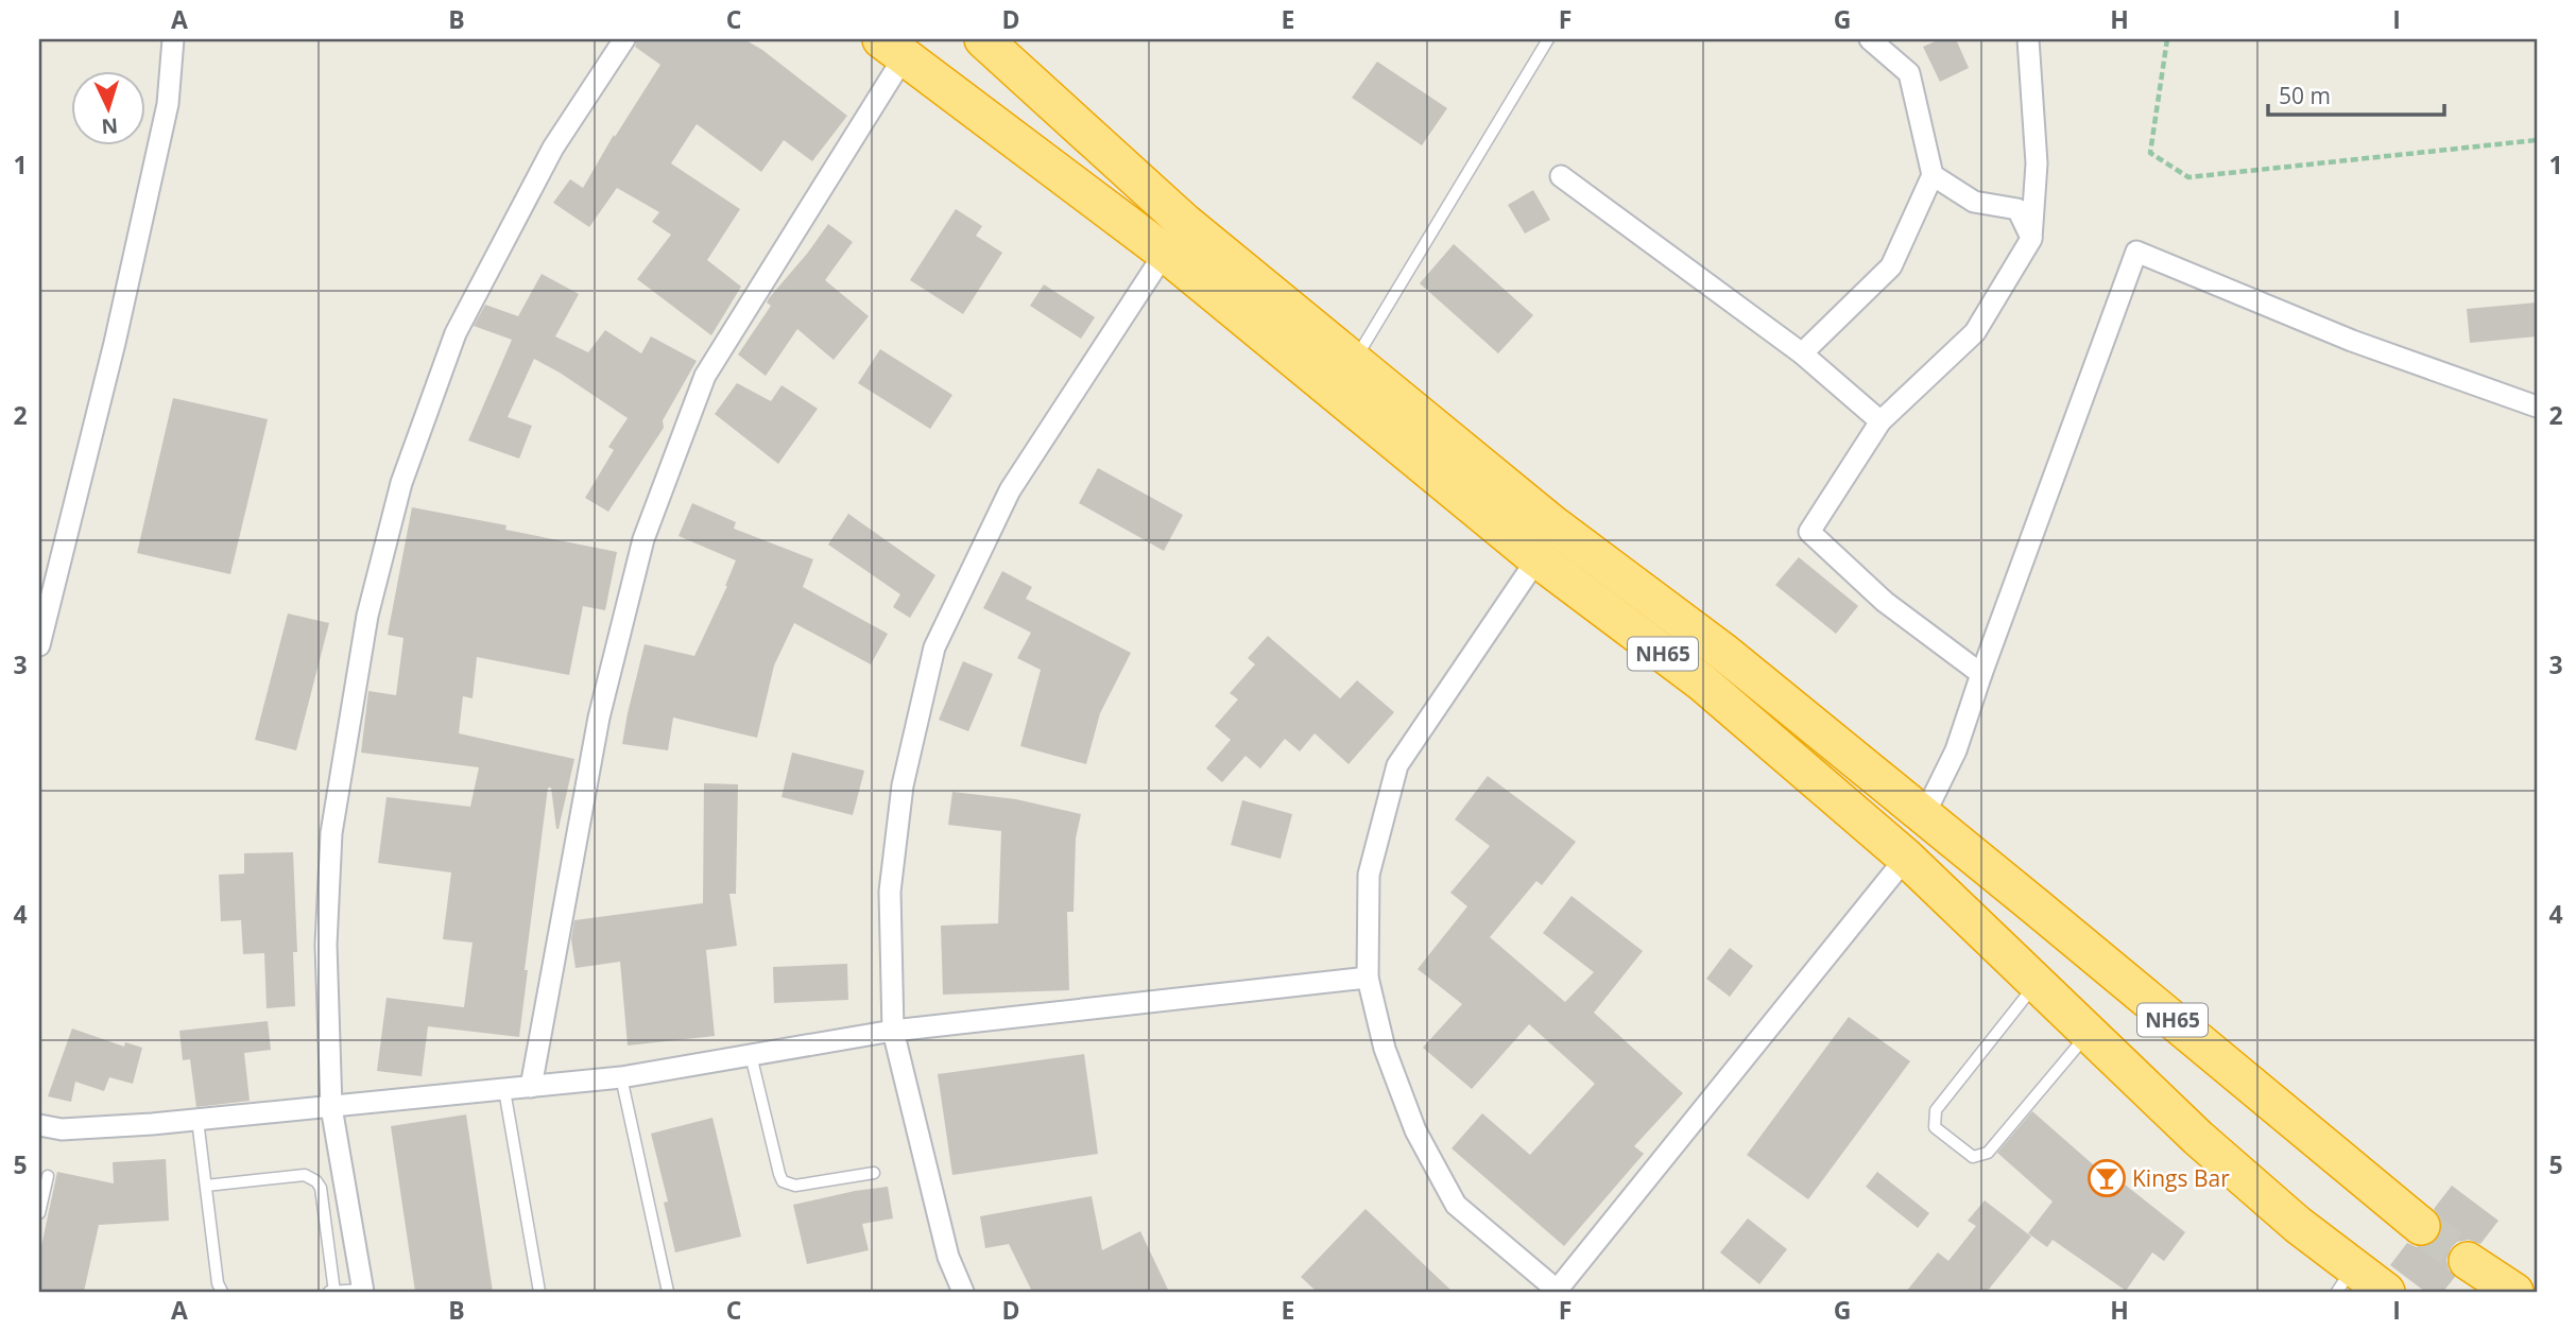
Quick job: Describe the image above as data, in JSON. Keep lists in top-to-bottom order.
{
  "streets": {
    "highway": ["NH65"]
  },
  "places": {
    "bar": ["Kings Bar"]
  },
  "scale_bar": "50 m",
  "north": "bottom",
  "grid": {
    "columns": [
      "A",
      "B",
      "C",
      "D",
      "E",
      "F",
      "G",
      "H",
      "I"
    ],
    "rows": [
      "1",
      "2",
      "3",
      "4",
      "5"
    ]
  }
}
